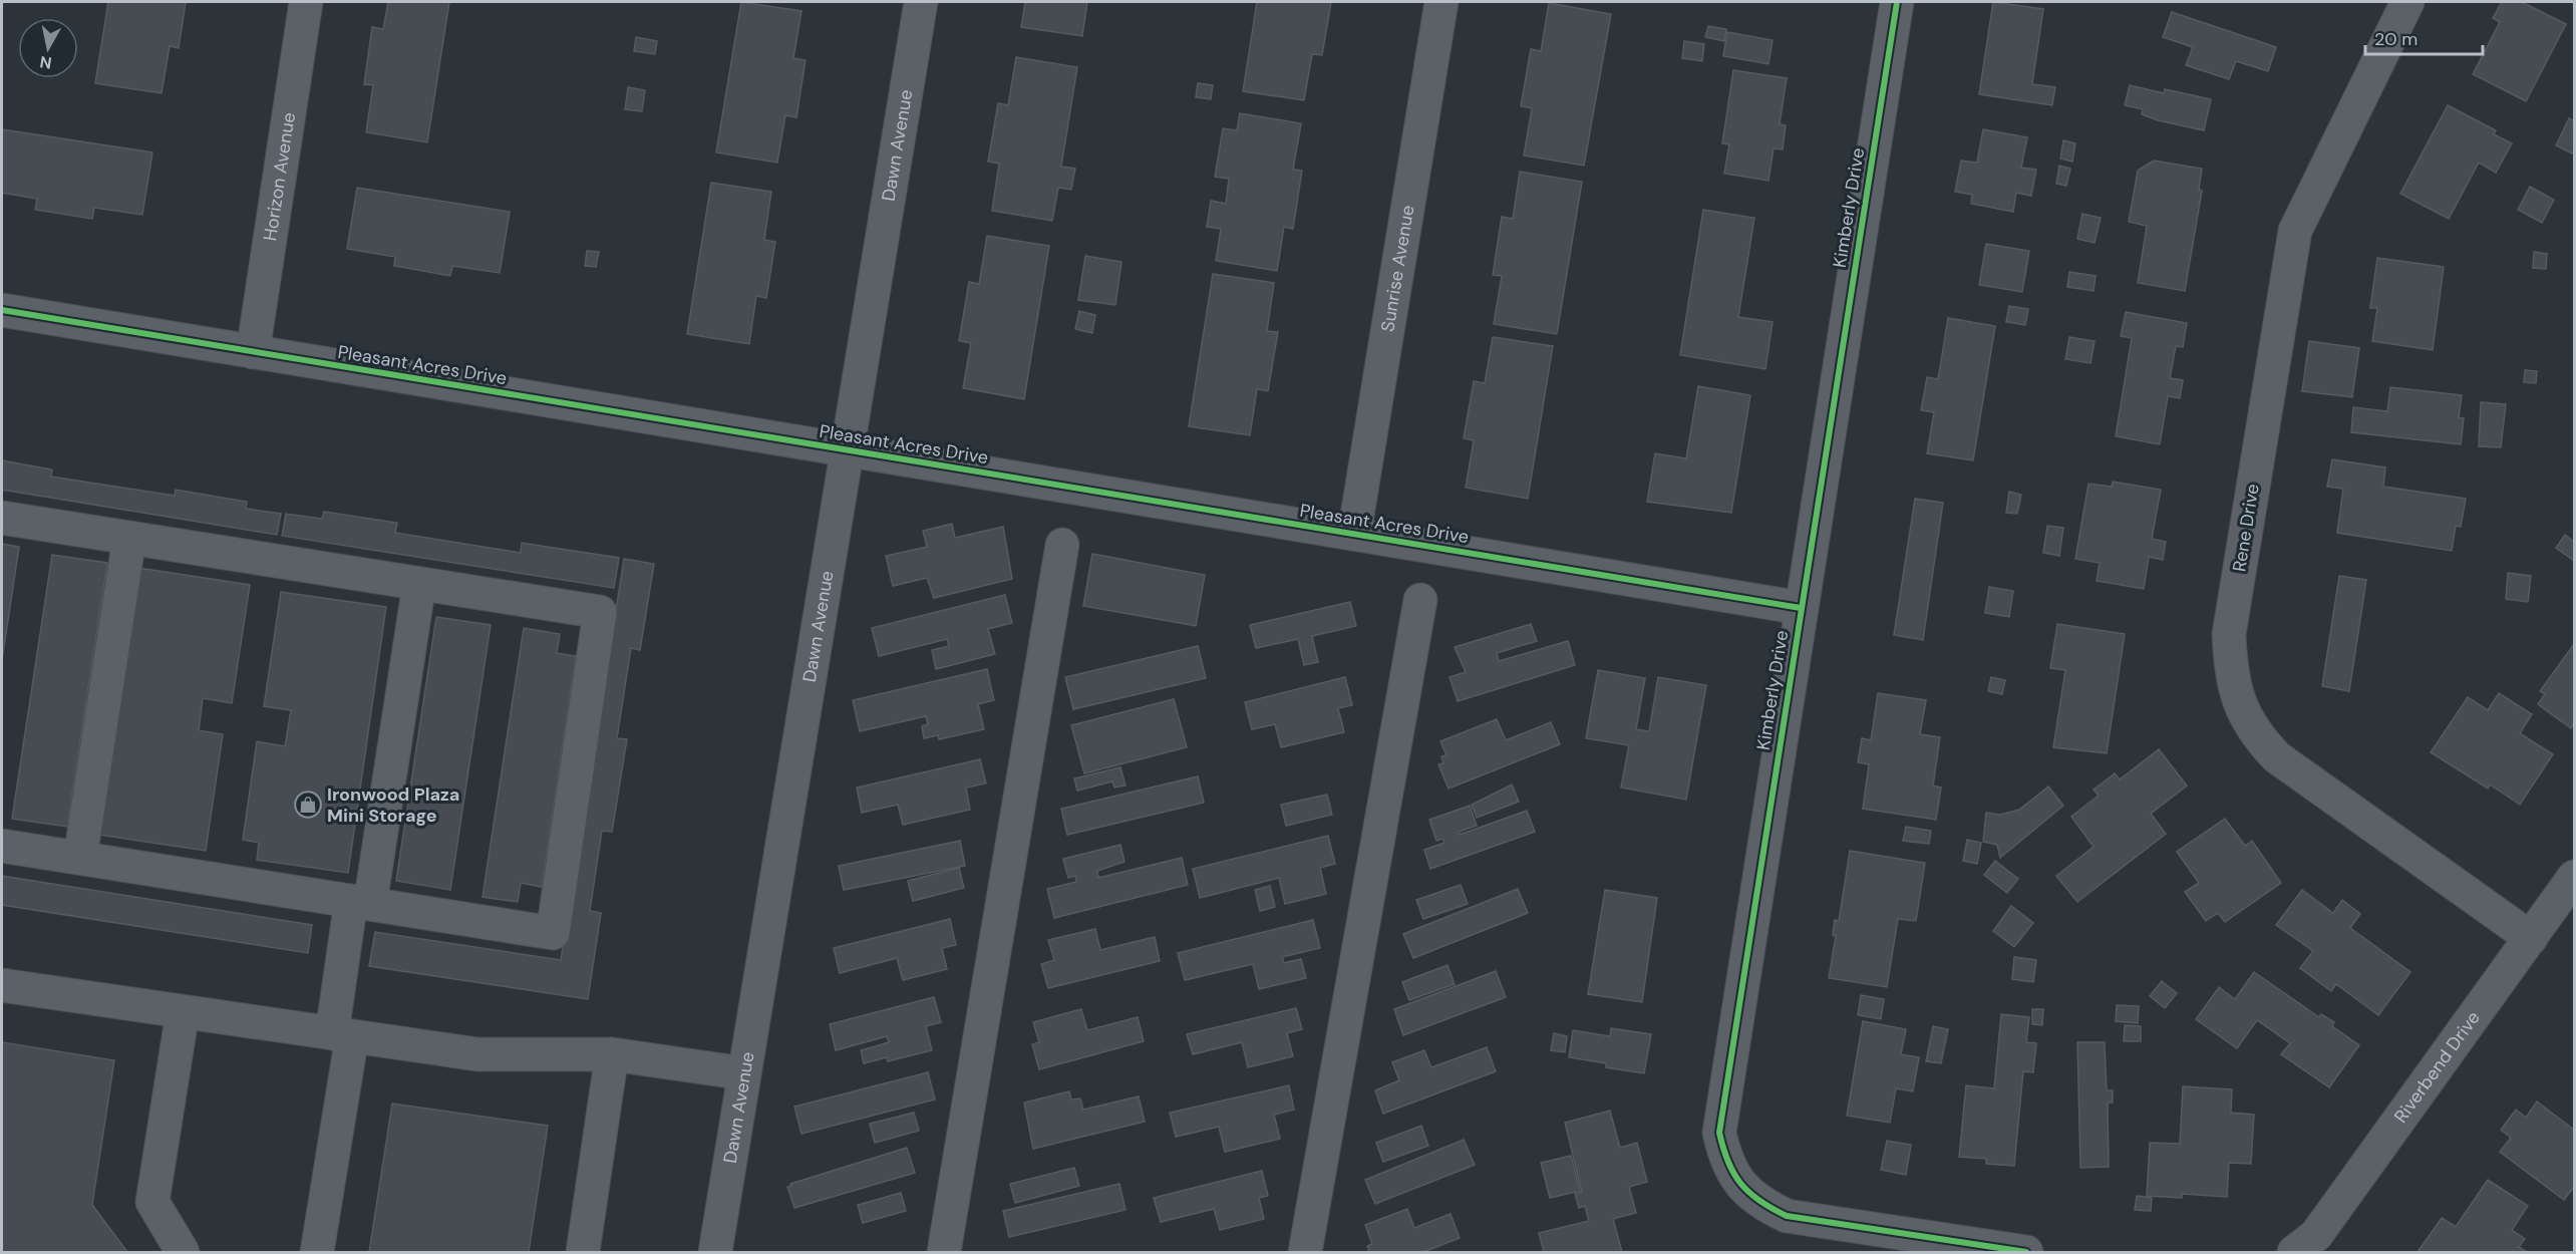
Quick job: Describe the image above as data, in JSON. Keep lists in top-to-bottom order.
{
  "streets": {
    "street": [
      "Dawn Avenue",
      "Horizon Avenue",
      "Kimberly Drive",
      "Sunrise Avenue",
      "Pleasant Acres Drive",
      "Rene Drive",
      "Riverbend Drive"
    ]
  },
  "crossings": [
    ["Dawn Avenue", "Pleasant Acres Drive"],
    ["Horizon Avenue", "Pleasant Acres Drive"],
    ["Kimberly Drive", "Pleasant Acres Drive"],
    ["Sunrise Avenue", "Pleasant Acres Drive"],
    ["Rene Drive", "Riverbend Drive"]
  ],
  "places": {
    "shop": ["Ironwood Plaza Mini Storage"]
  },
  "scale_bar": "20 m",
  "north": "bottom"
}
